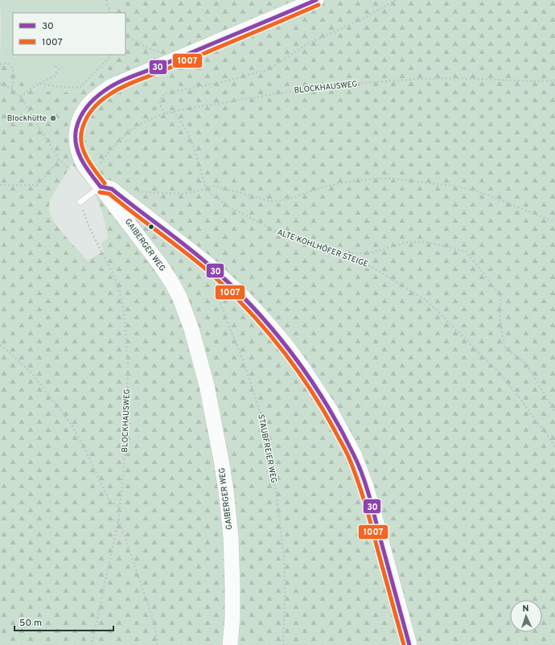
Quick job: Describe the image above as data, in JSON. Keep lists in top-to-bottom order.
{
  "streets": {
    "street": ["GAIBERGER WEG"],
    "path": ["BLOCKHAUSWEG", "ALTE KOHLHÖFER STEIGE", "STAUBFREIER WEG"]
  },
  "places": ["Blockhütte"],
  "lines": ["transit line 30", "transit line 1007"],
  "legend": ["30", "1007"],
  "scale_bar": "50 m",
  "north": "top"
}
